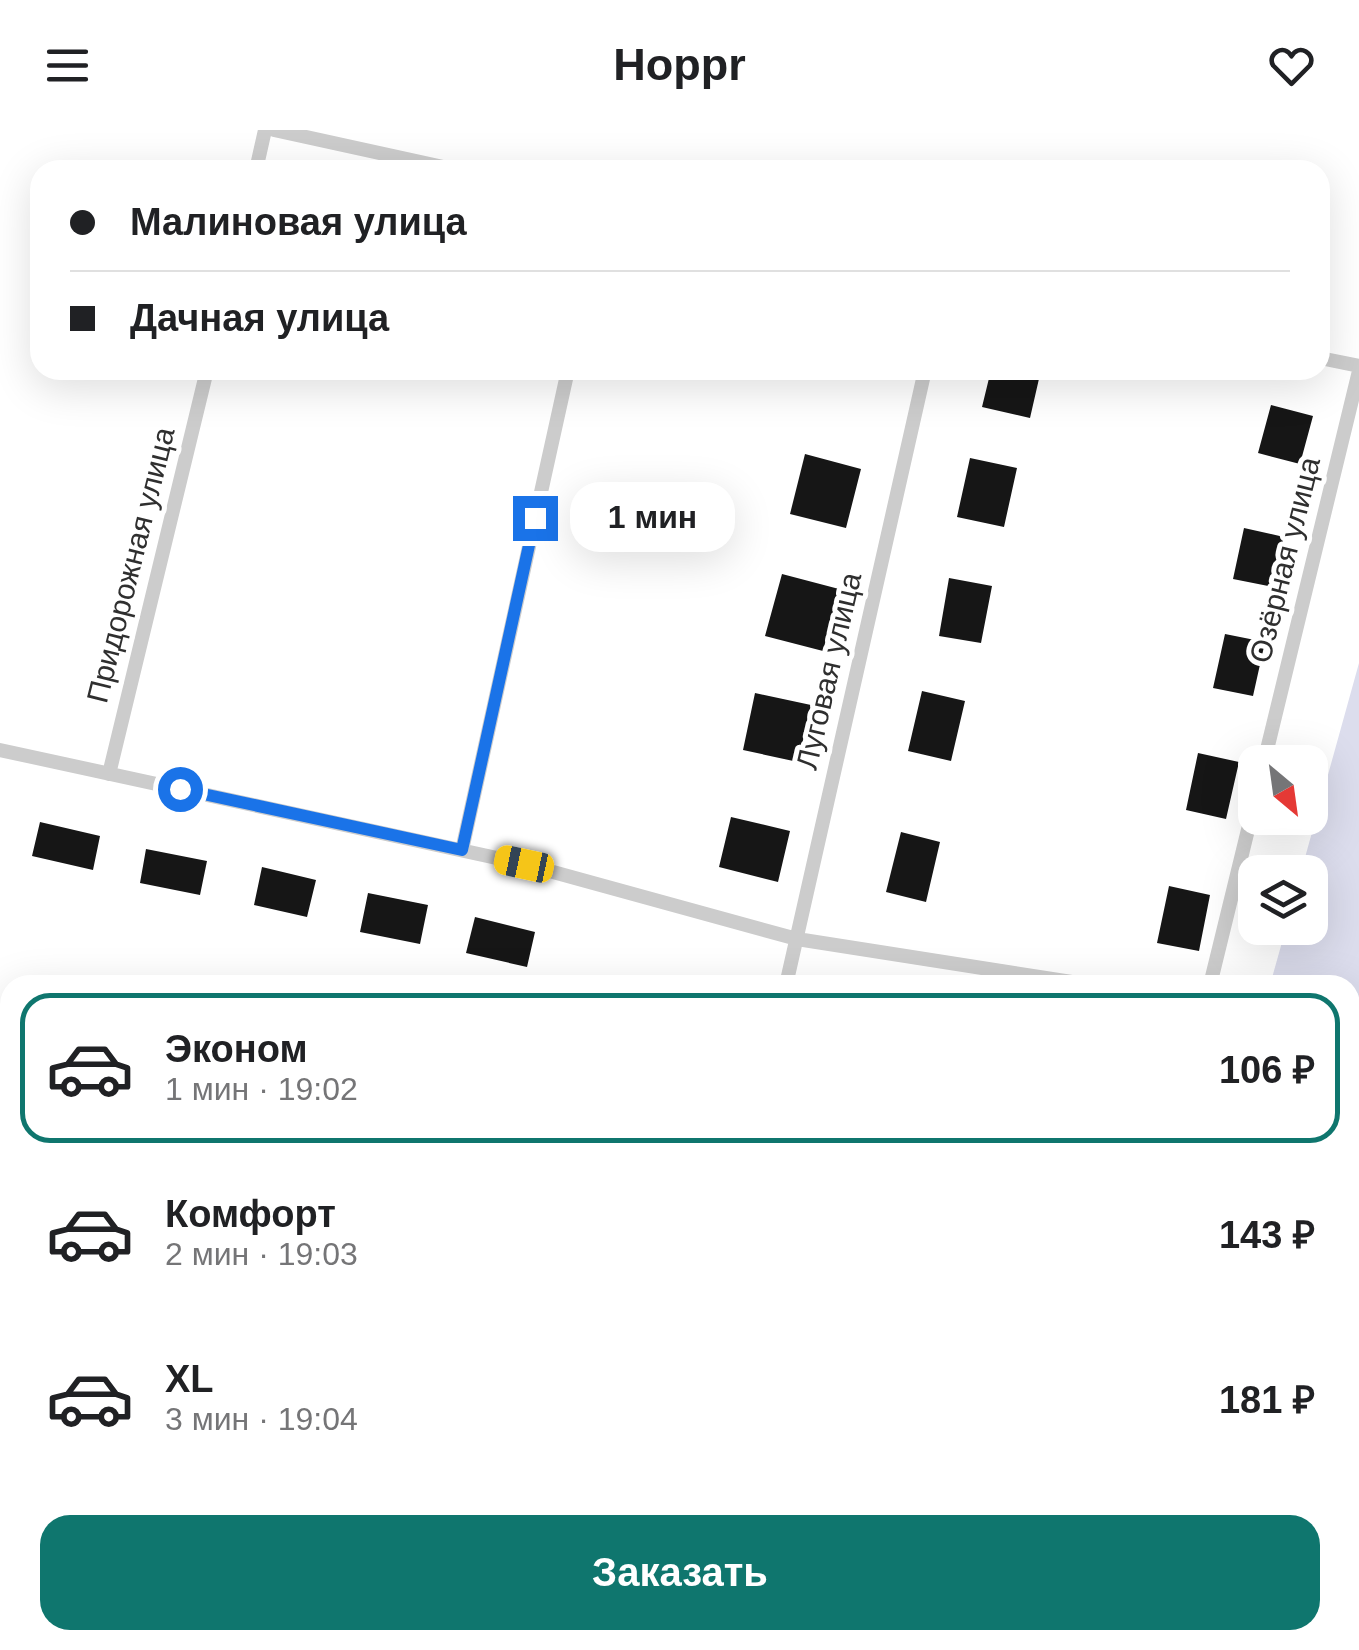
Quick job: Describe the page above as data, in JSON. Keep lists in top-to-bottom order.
{
  "streets": {
    "lane": ["Озёрная улица", "Придорожная улица", "Луговая улица"]
  },
  "north": "bottom right",
  "page": {
    "header": "Hoppr",
    "banner": ["Малиновая улица", "Дачная улица"],
    "bubble": "1 мин",
    "list": [
      {
        "name": "Эконом",
        "note": "1 мин · 19:02",
        "value": "106 ₽"
      },
      {
        "name": "Комфорт",
        "note": "2 мин · 19:03",
        "value": "143 ₽"
      },
      {
        "name": "XL",
        "note": "3 мин · 19:04",
        "value": "181 ₽"
      }
    ],
    "buttons": "Заказать"
  }
}
